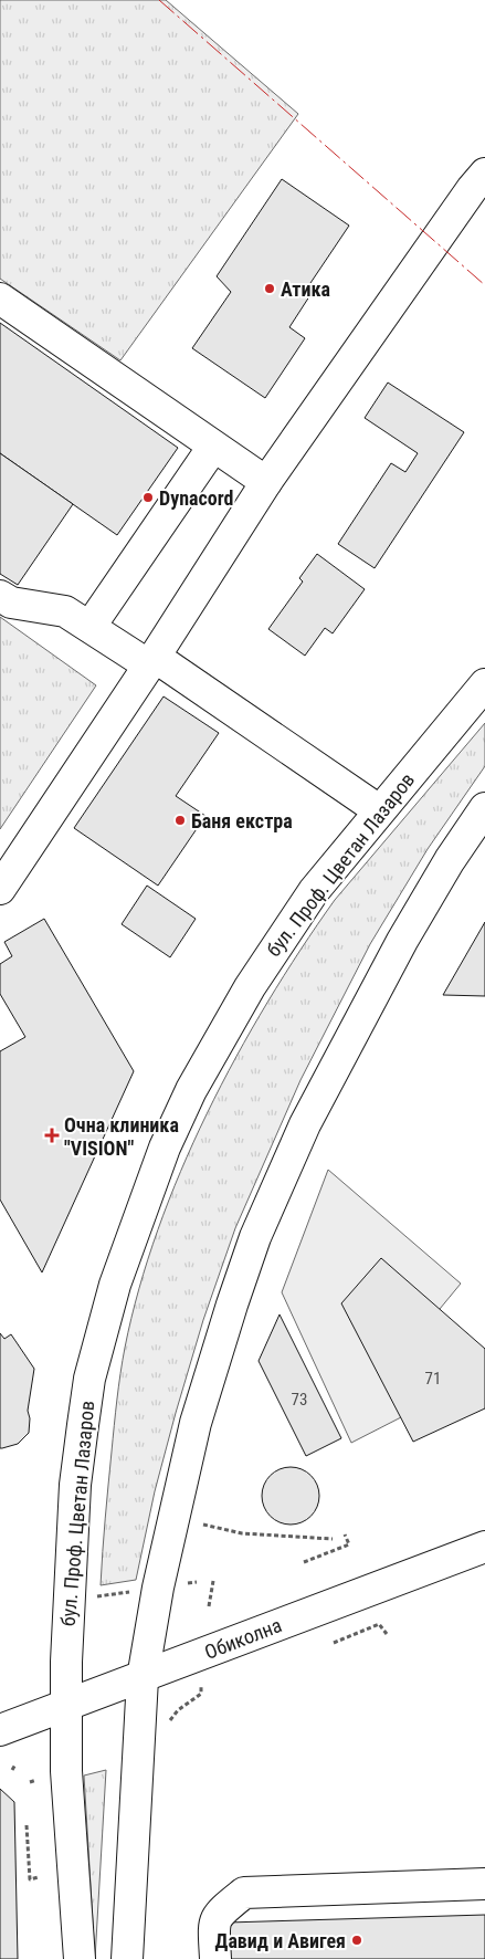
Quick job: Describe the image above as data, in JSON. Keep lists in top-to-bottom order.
{
  "streets": {
    "main road": ["бул. Проф. Цветан Лазаров", "Обиколна"]
  },
  "crossings": [
    ["бул. Проф. Цветан Лазаров", "Обиколна"]
  ],
  "places": {
    "other": [
      "Атика",
      "Dynacord",
      "Баня екстра",
      "Давид и Авигея"
    ],
    "health": ["Очна клиника \"VISION\""]
  },
  "house_numbers": ["71", "73"]
}
